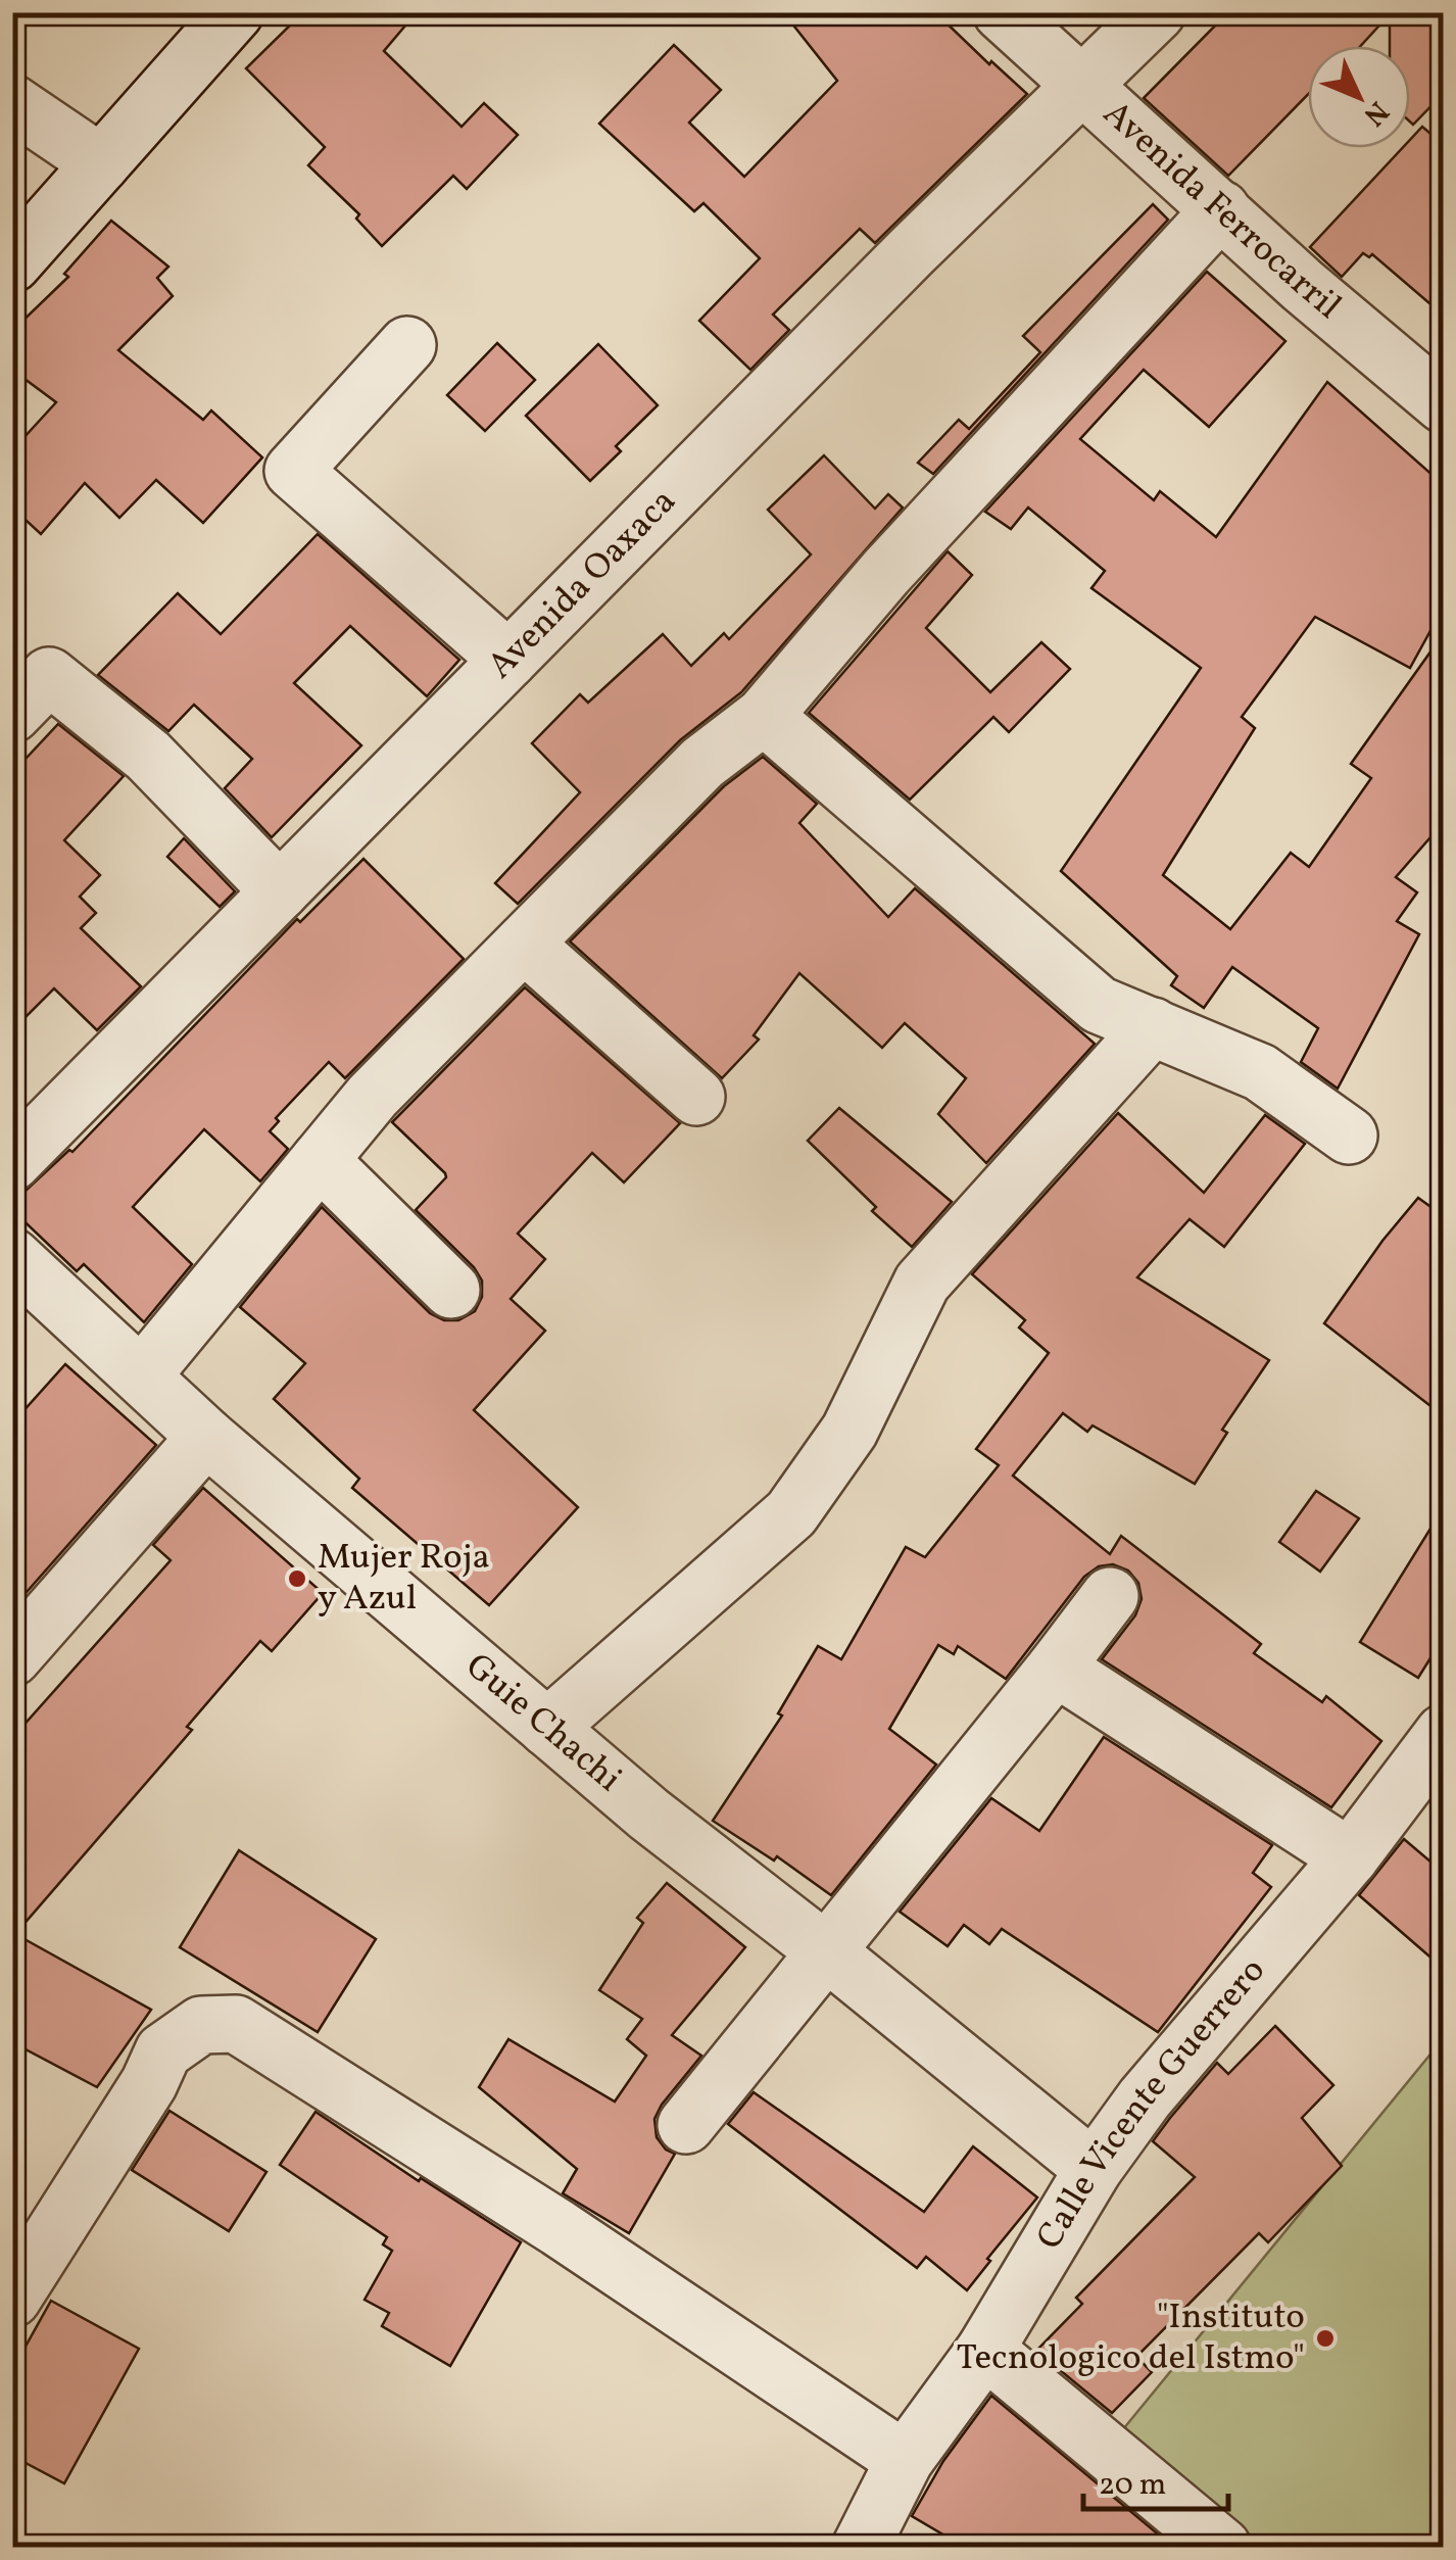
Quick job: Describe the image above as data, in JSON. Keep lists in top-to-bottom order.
{
  "streets": {
    "street": [
      "Avenida Ferrocarril",
      "Avenida Oaxaca",
      "Guie Chachi",
      "Calle Vicente Guerrero"
    ]
  },
  "crossings": [
    ["Avenida Ferrocarril", "Avenida Oaxaca"],
    ["Guie Chachi", "Calle Vicente Guerrero"]
  ],
  "places": ["Mujer Roja y Azul", "\"Instituto Tecnologico del Istmo\""],
  "scale_bar": "20 m",
  "north": "bottom right"
}
